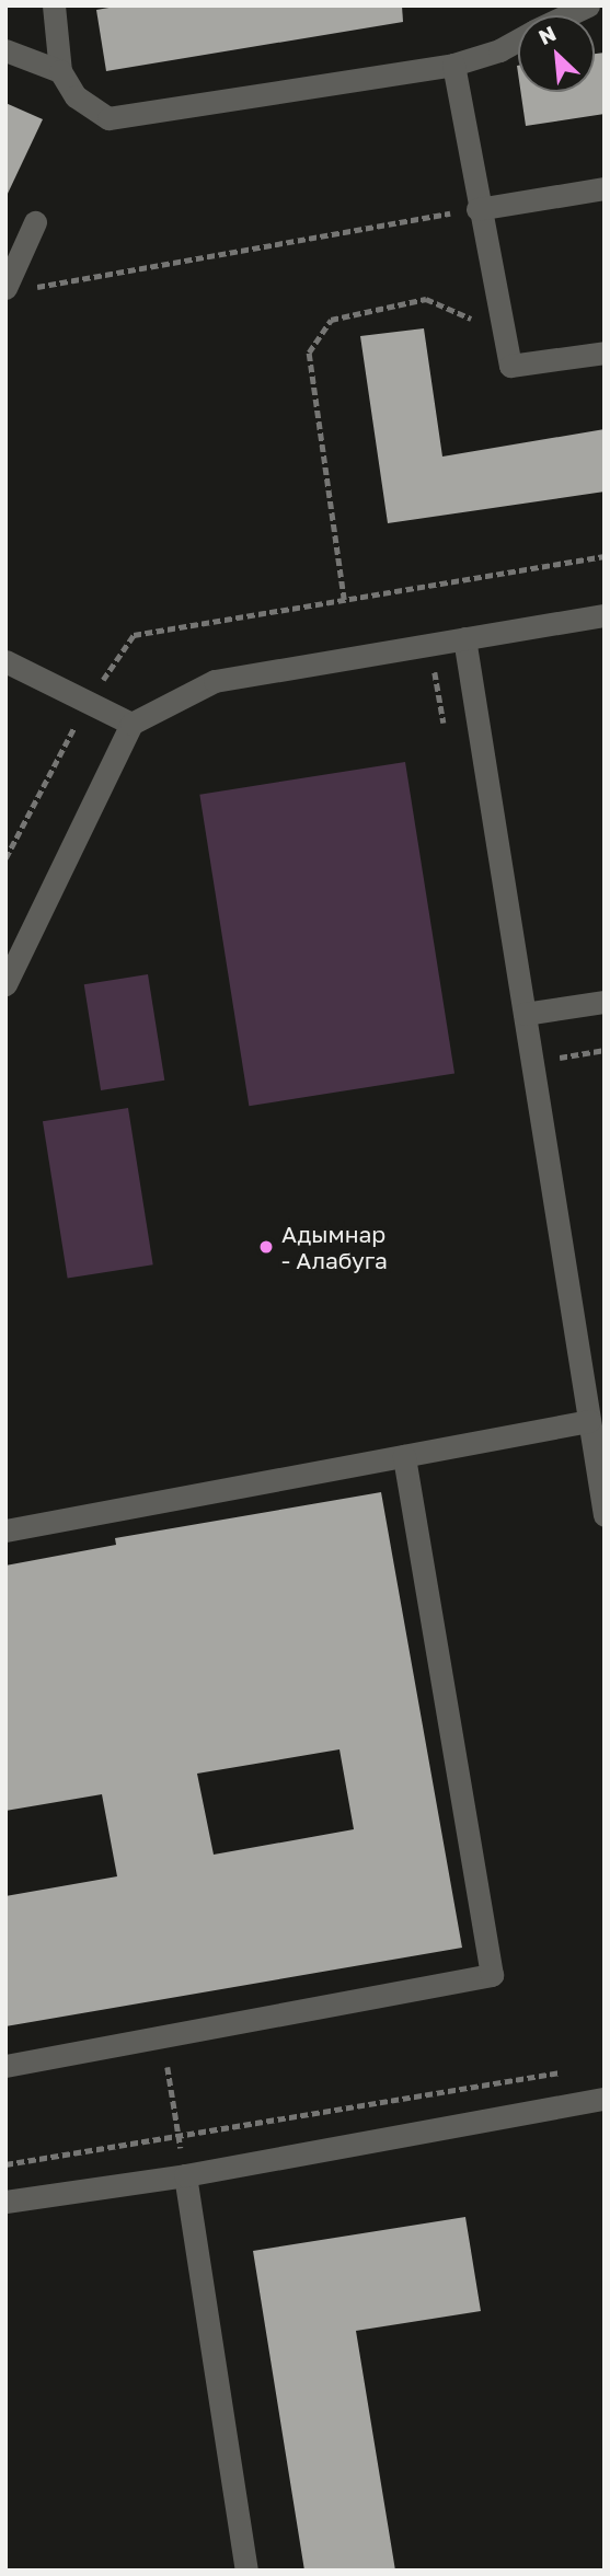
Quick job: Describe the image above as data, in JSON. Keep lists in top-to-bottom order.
{
  "places": ["Адымнар - Алабуга"],
  "north": "top left"
}
